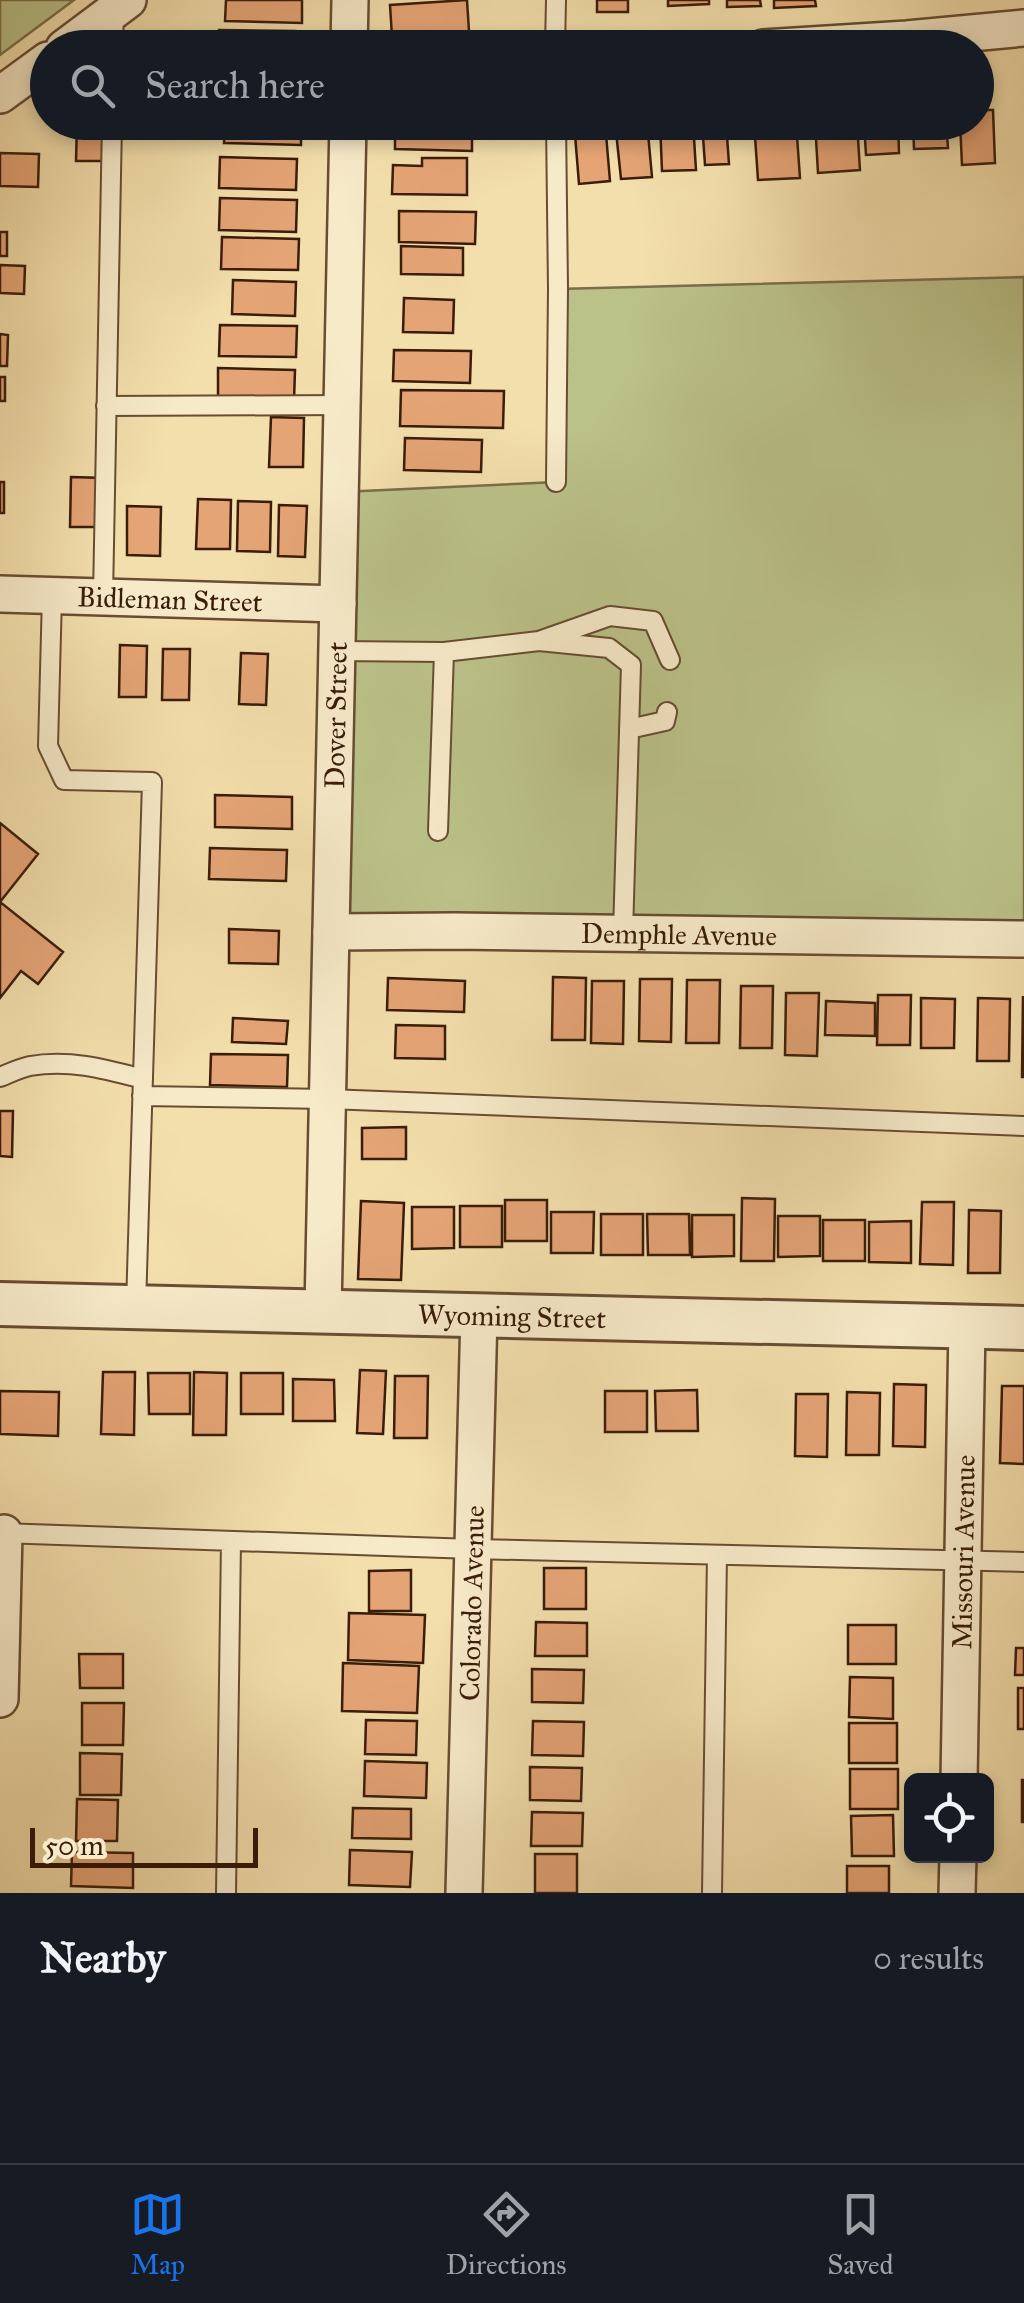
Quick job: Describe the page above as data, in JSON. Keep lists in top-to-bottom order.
{
  "streets": {
    "street": [
      "Bidleman Street",
      "Dover Street",
      "Demphle Avenue",
      "Wyoming Street",
      "Missouri Avenue",
      "Colorado Avenue"
    ]
  },
  "crossings": [
    ["Bidleman Street", "Dover Street"],
    ["Dover Street", "Demphle Avenue"],
    ["Dover Street", "Wyoming Street"],
    ["Wyoming Street", "Missouri Avenue"],
    ["Wyoming Street", "Colorado Avenue"]
  ],
  "scale_bar": "50 m",
  "page": {
    "search": "Search here",
    "scale": "50 m",
    "heading": ["Nearby", "0 results"],
    "nav": ["Map", "Directions", "Saved"]
  }
}
